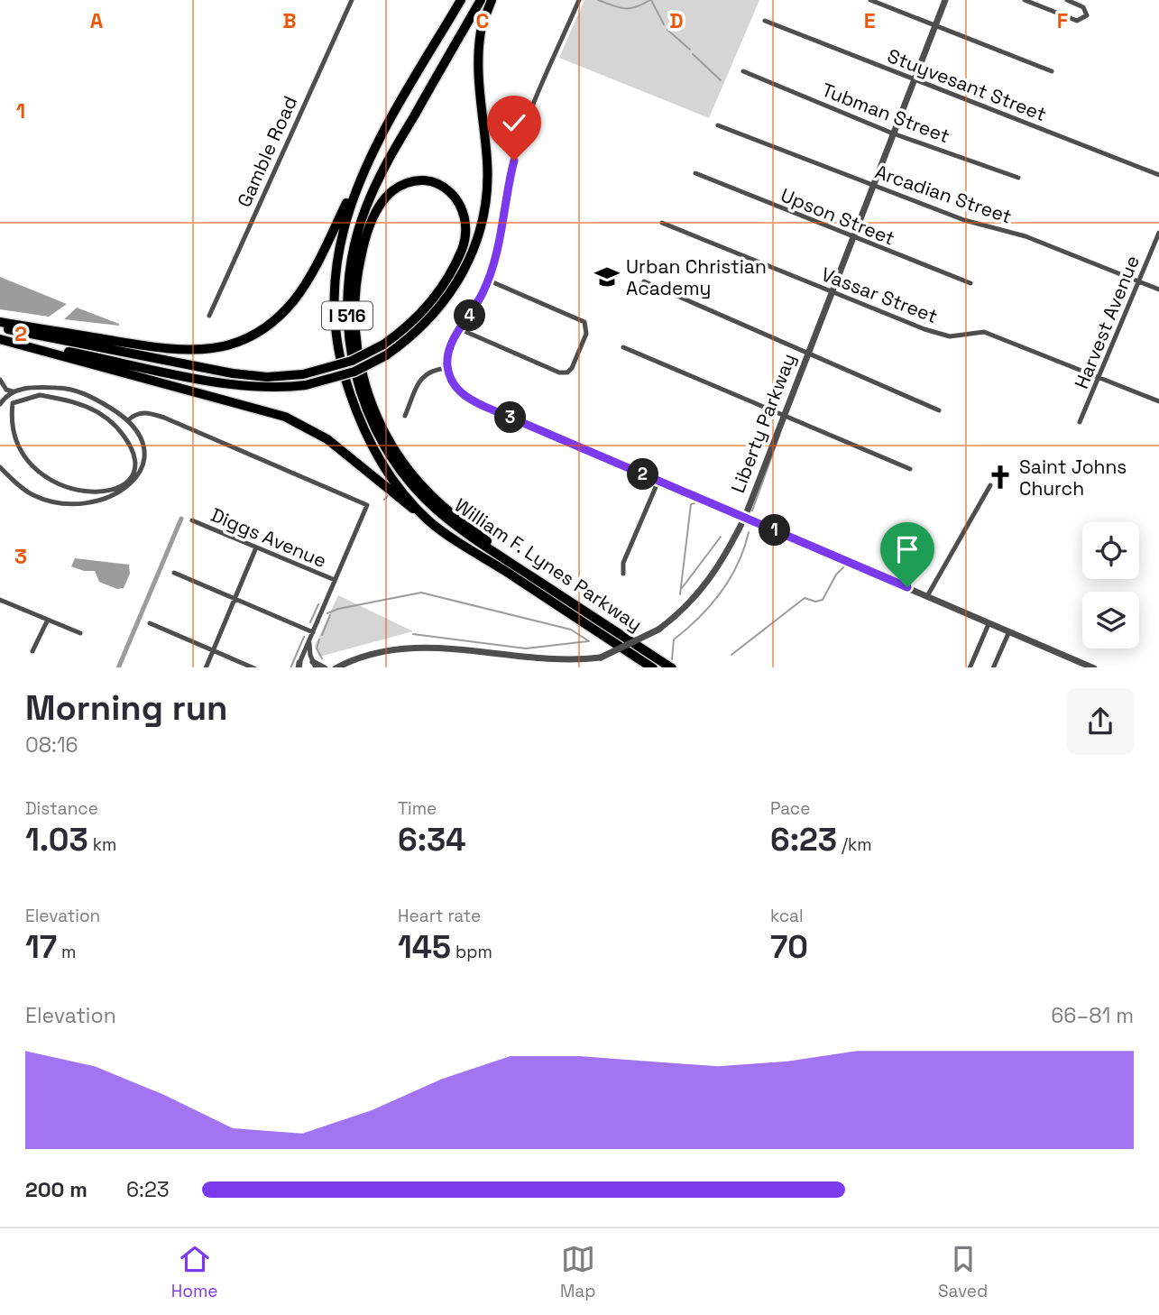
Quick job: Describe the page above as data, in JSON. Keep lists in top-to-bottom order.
{
  "streets": {
    "highway": ["I 516", "William F. Lynes Parkway"],
    "street": [
      "Stuyvesant Street",
      "Tubman Street",
      "Gamble Road",
      "Arcadian Street",
      "Upson Street",
      "Vassar Street",
      "Harvest Avenue",
      "Liberty Parkway",
      "Diggs Avenue"
    ]
  },
  "crossings": [
    ["Stuyvesant Street", "Liberty Parkway"],
    ["Tubman Street", "Liberty Parkway"],
    ["Arcadian Street", "Harvest Avenue"],
    ["Arcadian Street", "Liberty Parkway"],
    ["Upson Street", "Liberty Parkway"],
    ["Vassar Street", "Harvest Avenue"],
    ["Vassar Street", "Liberty Parkway"]
  ],
  "places": {
    "school or university": ["Urban Christian Academy"],
    "church": ["Saint Johns Church"]
  },
  "page": {
    "pins": [
      "4",
      "3",
      "2",
      "1"
    ],
    "heading": ["Morning run", "08:16"],
    "stats": [
      ["Distance", "1.03 km"],
      ["Time", "6:34"],
      ["Pace", "6:23 /km"],
      ["Elevation", "17 m"],
      ["Heart rate", "145 bpm"],
      ["kcal", "70"]
    ],
    "chart": ["Elevation", "66–81 m"],
    "list": [
      {
        "name": "200 m",
        "note": "6:23"
      }
    ],
    "tabs": ["Home", "Map", "Saved"]
  },
  "grid": {
    "columns": [
      "A",
      "B",
      "C",
      "D",
      "E",
      "F"
    ],
    "rows": ["1", "2", "3"]
  }
}
